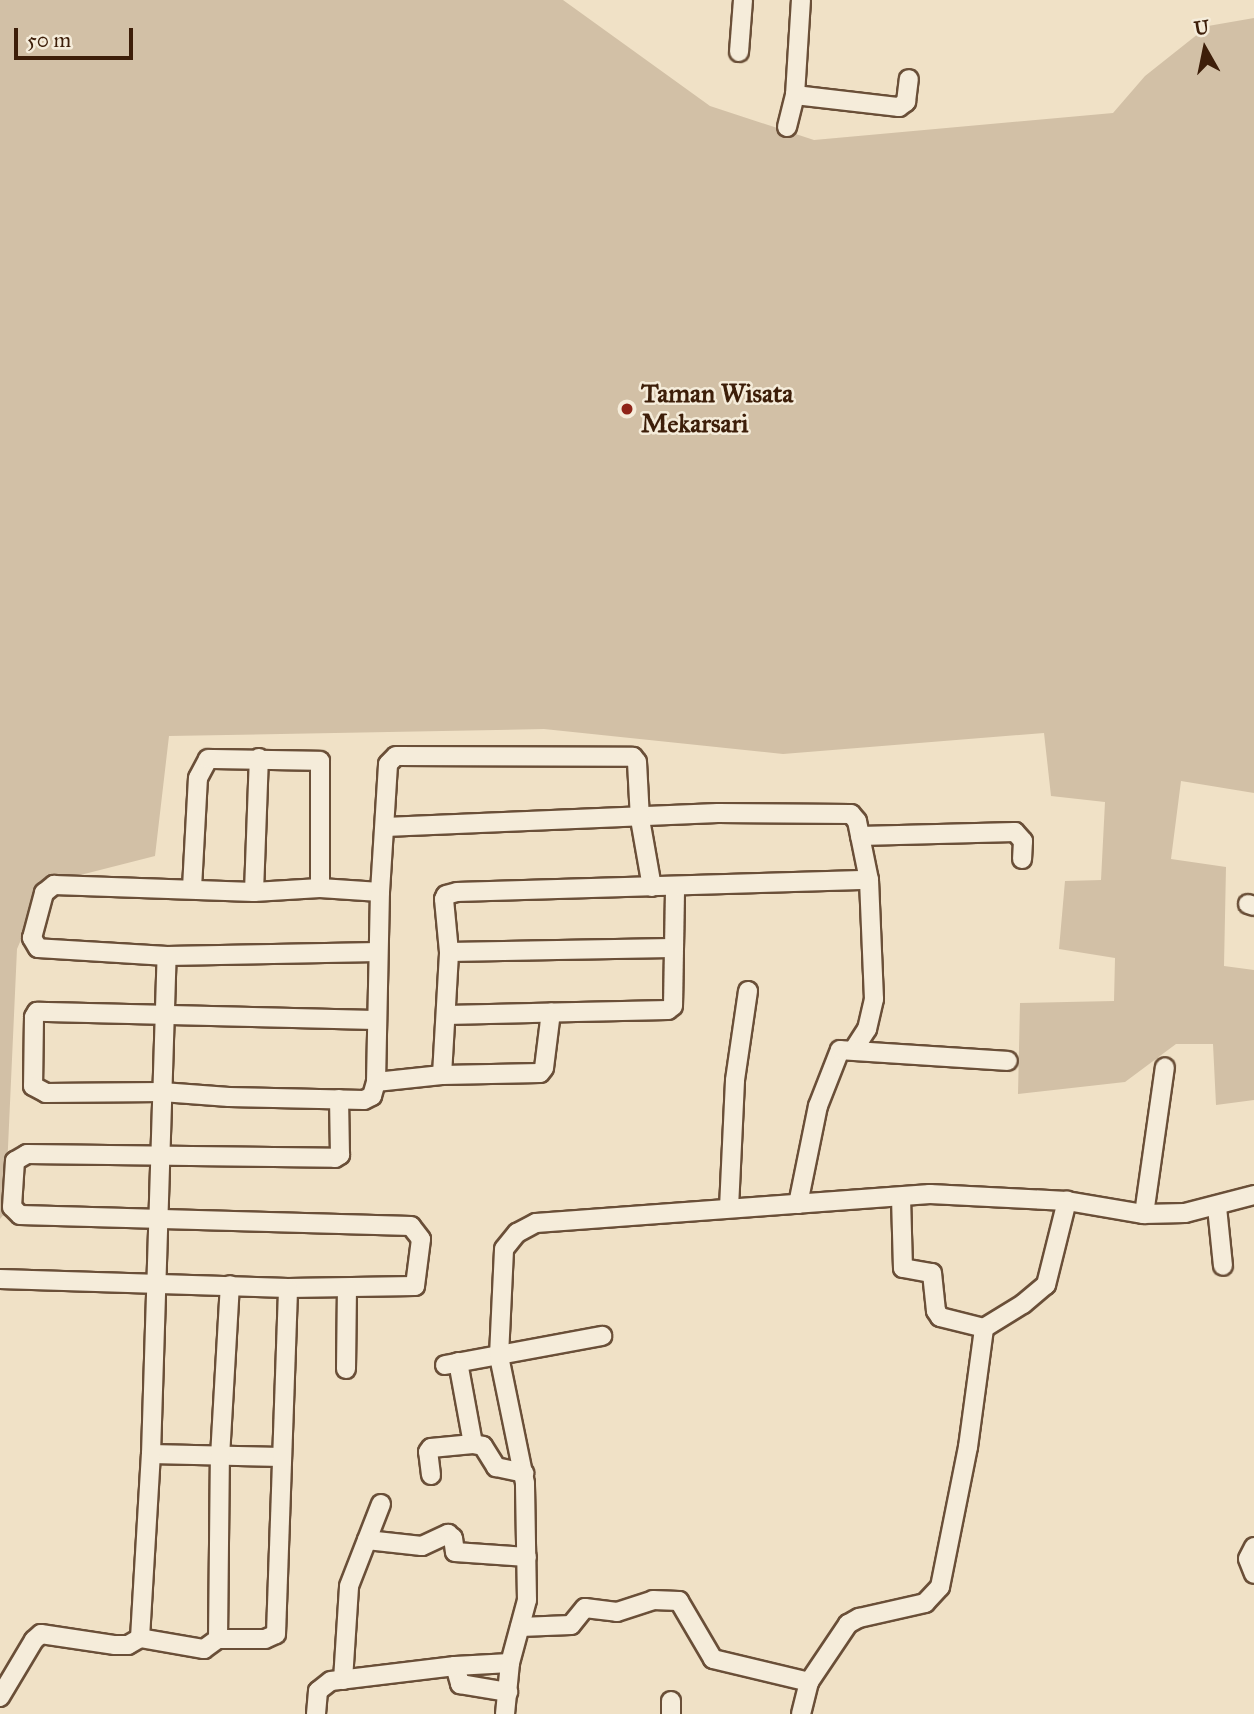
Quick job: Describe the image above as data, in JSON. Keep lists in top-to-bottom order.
{
  "places": ["Taman Wisata Mekarsari"],
  "scale_bar": "50 m",
  "north": "top"
}
